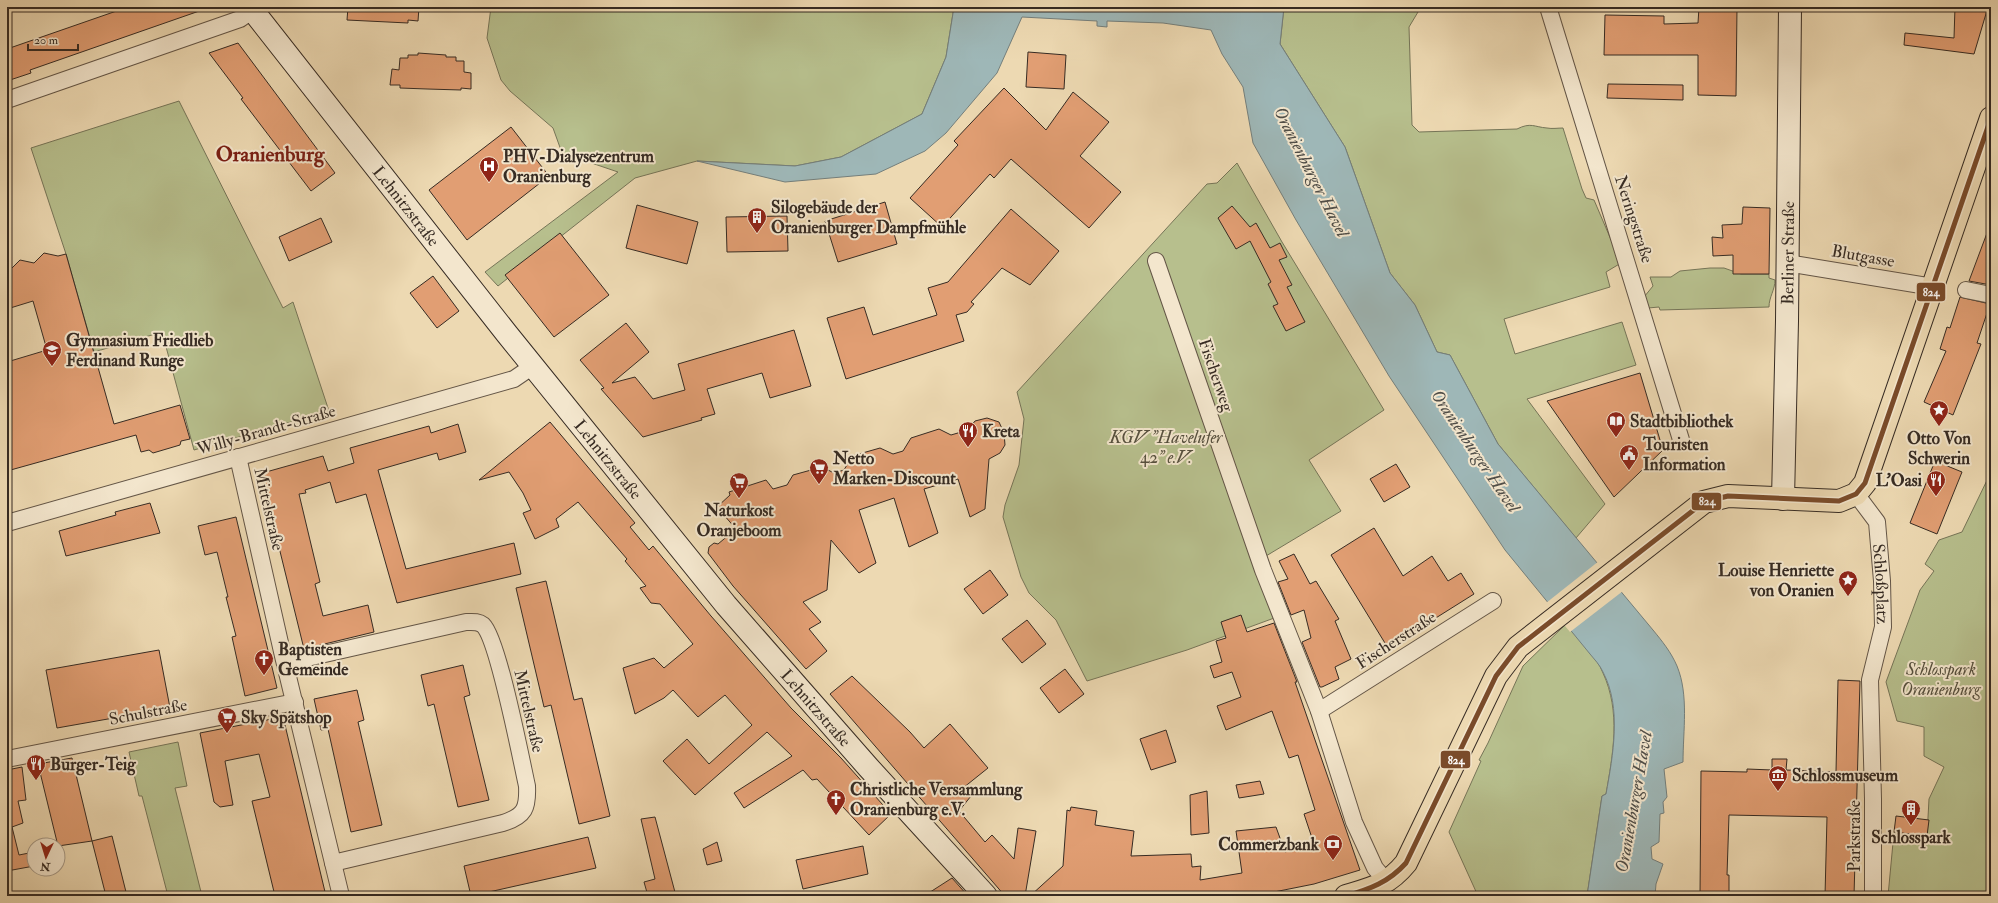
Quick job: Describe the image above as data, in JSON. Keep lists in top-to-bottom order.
{
  "streets": {
    "main road": ["Lehnitzstraße", "Berliner Straße"],
    "street": [
      "Neringstraße",
      "Blutgasse",
      "Fischerweg",
      "Willy-Brandt-Straße",
      "Mittelstraße",
      "Schloßplatz",
      "Fischerstraße",
      "Schulstraße",
      "Parkstraße"
    ]
  },
  "crossings": [
    ["Lehnitzstraße", "Willy-Brandt-Straße"],
    ["Berliner Straße", "Blutgasse"],
    ["Fischerweg", "Fischerstraße"],
    ["Willy-Brandt-Straße", "Mittelstraße"],
    ["Mittelstraße", "Schulstraße"],
    ["Schloßplatz", "Parkstraße"]
  ],
  "districts": ["Oranienburg"],
  "water": ["Oranienburger Havel"],
  "parks": ["KGV \"Havelufer 42\" e.V.", "Schlosspark Oranienburg"],
  "places": {
    "hospital": ["PHV-Dialysezentrum Oranienburg"],
    "building": ["Silogebäude der Oranienburger Dampfmühle", "Schlosspark"],
    "school or university": ["Gymnasium Friedlieb Ferdinand Runge"],
    "place": ["Otto Von Schwerin", "Louise Henriette von Oranien"],
    "library": ["Stadtbibliothek"],
    "restaurant": ["Kreta", "L'Oasi", "Burger-Teig"],
    "public building": ["Touristen Information"],
    "supermarket": ["Netto Marken-Discount", "Naturkost Oranjeboom", "Sky Spätshop"],
    "church": ["Baptisten Gemeinde", "Christliche Versammlung Oranienburg e.V."],
    "museum": ["Schlossmuseum"],
    "bank": ["Commerzbank"]
  },
  "lines": ["transit line 824"],
  "scale_bar": "20 m",
  "north": "bottom"
}
